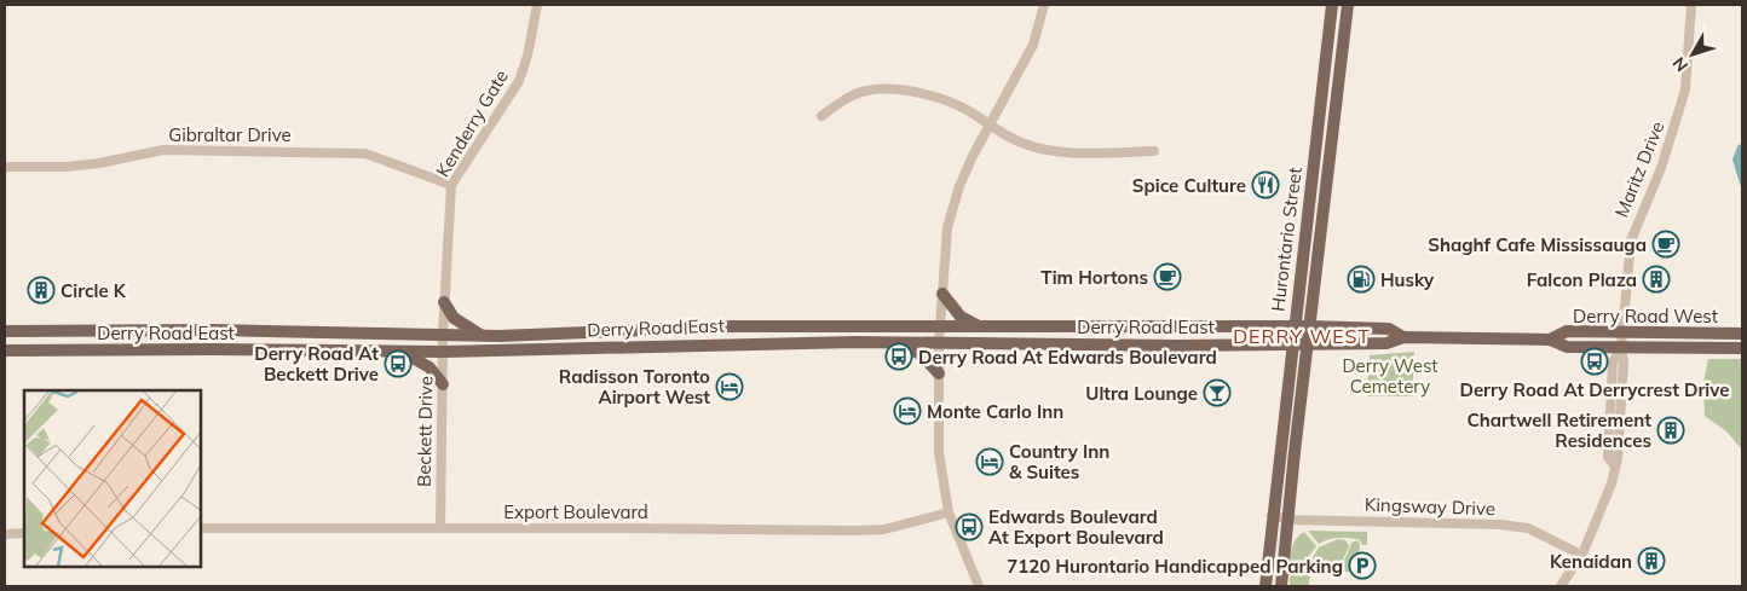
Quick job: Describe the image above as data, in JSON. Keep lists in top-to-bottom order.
{
  "streets": {
    "main road": ["Hurontario Street", "Derry Road West", "Derry Road East"],
    "street": [
      "Kenderry Gate",
      "Gibraltar Drive",
      "Maritz Drive",
      "Beckett Drive",
      "Kingsway Drive",
      "Export Boulevard"
    ]
  },
  "crossings": [
    ["Kenderry Gate", "Gibraltar Drive"],
    ["Kenderry Gate", "Derry Road East"],
    ["Kenderry Gate", "Beckett Drive"],
    ["Maritz Drive", "Derry Road West"],
    ["Maritz Drive", "Kingsway Drive"],
    ["Hurontario Street", "Derry Road West"],
    ["Hurontario Street", "Derry Road East"],
    ["Hurontario Street", "Kingsway Drive"],
    ["Derry Road West", "Derry Road East"],
    ["Derry Road East", "Beckett Drive"],
    ["Beckett Drive", "Export Boulevard"]
  ],
  "districts": ["DERRY WEST"],
  "parks": ["Derry West Cemetery"],
  "places": {
    "restaurant": ["Spice Culture"],
    "cafe": ["Shaghf Cafe Mississauga", "Tim Hortons"],
    "fuel station": ["Husky"],
    "building": [
      "Falcon Plaza",
      "Circle K",
      "Chartwell Retirement Residences",
      "Kenaidan"
    ],
    "bus stop": [
      "Derry Road At Edwards Boulevard",
      "Derry Road At Derrycrest Drive",
      "Derry Road At Beckett Drive",
      "Edwards Boulevard At Export Boulevard"
    ],
    "hotel": ["Radisson Toronto Airport West", "Monte Carlo Inn", "Country Inn & Suites"],
    "bar": ["Ultra Lounge"],
    "parking": ["7120 Hurontario Handicapped Parking"]
  },
  "north": "bottom left"
}
